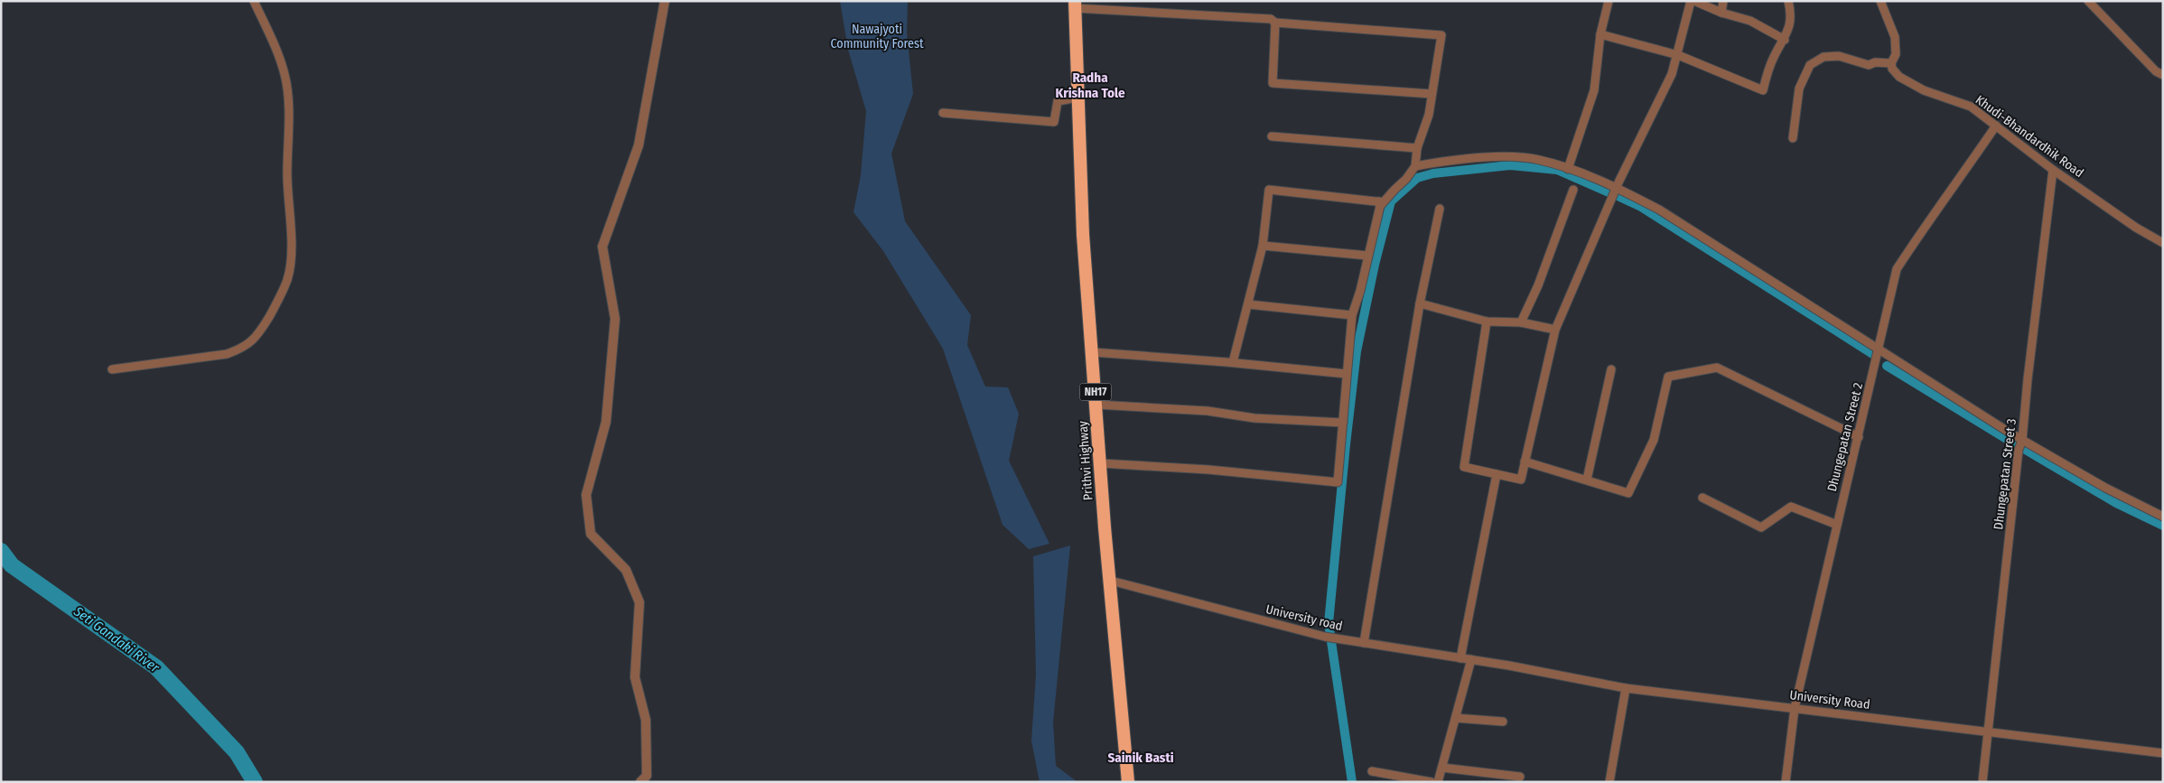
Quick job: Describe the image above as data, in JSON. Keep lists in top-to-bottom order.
{
  "streets": {
    "highway": ["NH17", "Prithvi Highway"],
    "street": [
      "Khudi-Bhandardhik Road",
      "Dhungepatan Street 2",
      "Dhungepatan Street 3",
      "University road",
      "University Road"
    ]
  },
  "crossings": [
    ["Khudi-Bhandardhik Road", "Dhungepatan Street 2"],
    ["Khudi-Bhandardhik Road", "Dhungepatan Street 3"],
    ["Dhungepatan Street 2", "University Road"],
    ["Prithvi Highway", "University road"],
    ["Dhungepatan Street 3", "University Road"],
    ["University road", "University Road"]
  ],
  "districts": ["Radha Krishna Tole", "Sainik Basti"],
  "water": ["Seti Gandaki River"],
  "parks": ["Nawajyoti Community Forest"]
}
